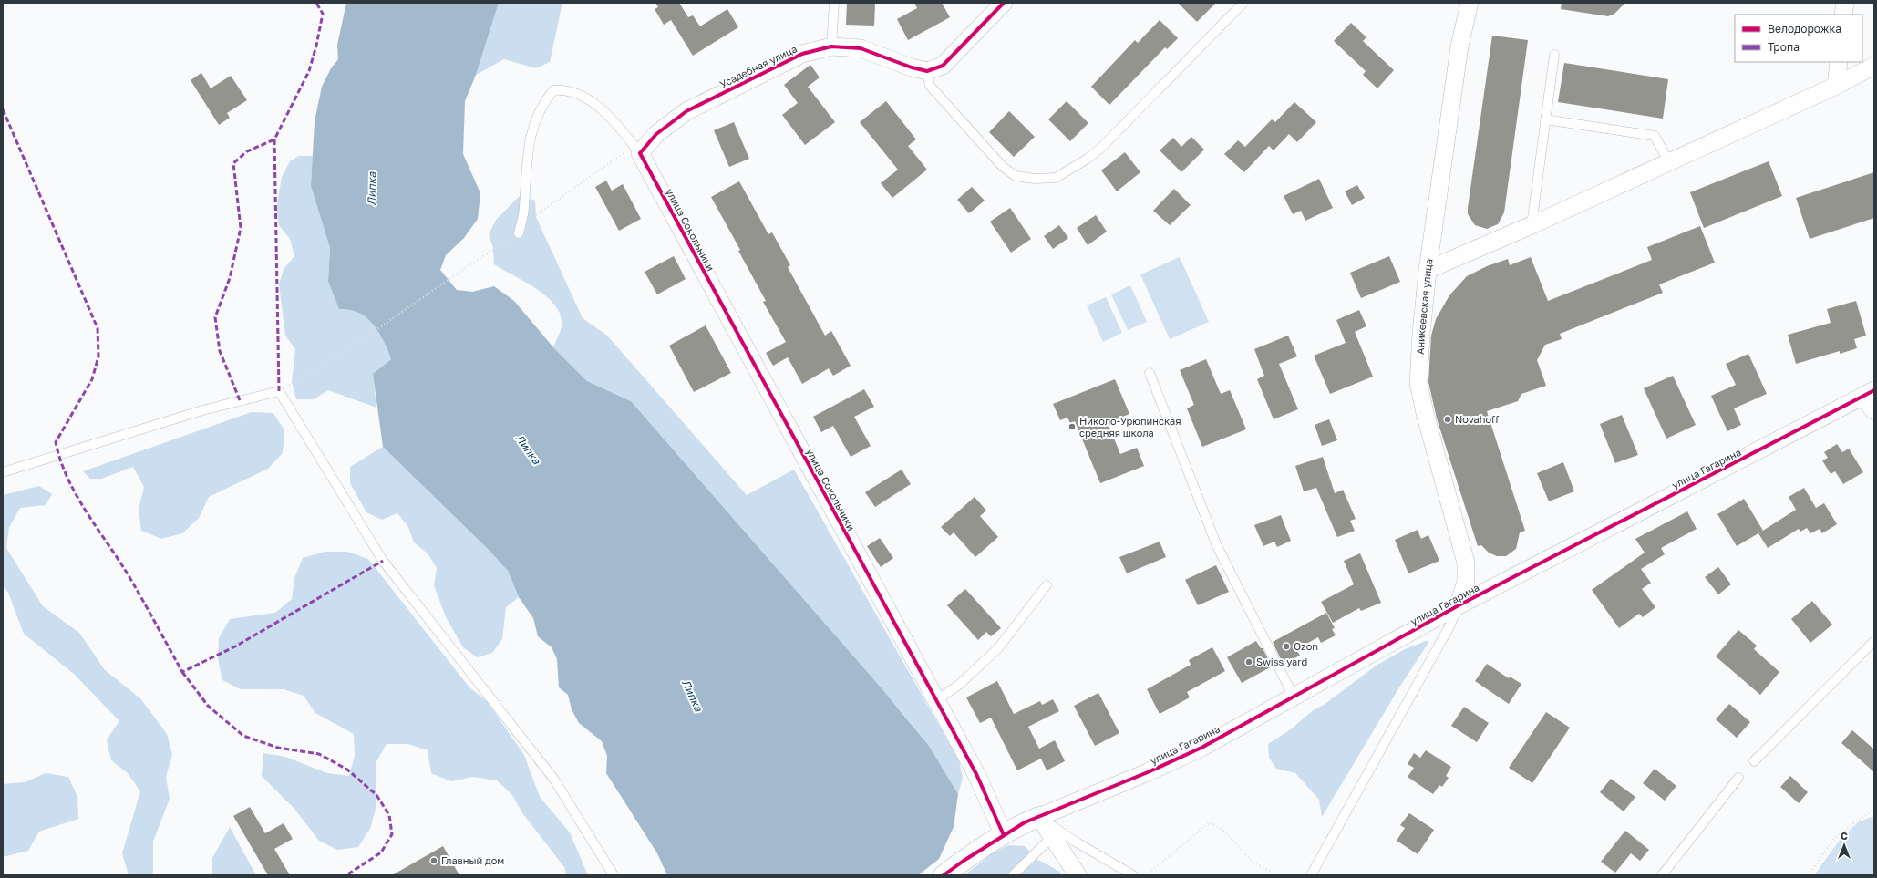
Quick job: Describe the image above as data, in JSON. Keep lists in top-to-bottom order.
{
  "streets": {
    "street": [
      "Усадебная улица",
      "улица Сокольники",
      "Аникеевская улица",
      "улица Гагарина"
    ]
  },
  "crossings": [
    ["Усадебная улица", "улица Сокольники"],
    ["Аникеевская улица", "улица Гагарина"]
  ],
  "water": ["Липка"],
  "places": [
    "Novahoff",
    "Николо-Урюпинская средняя школа",
    "Ozon",
    "Swiss yard",
    "Главный дом"
  ],
  "legend": ["Велодорожка", "Тропа"],
  "north": "top"
}
